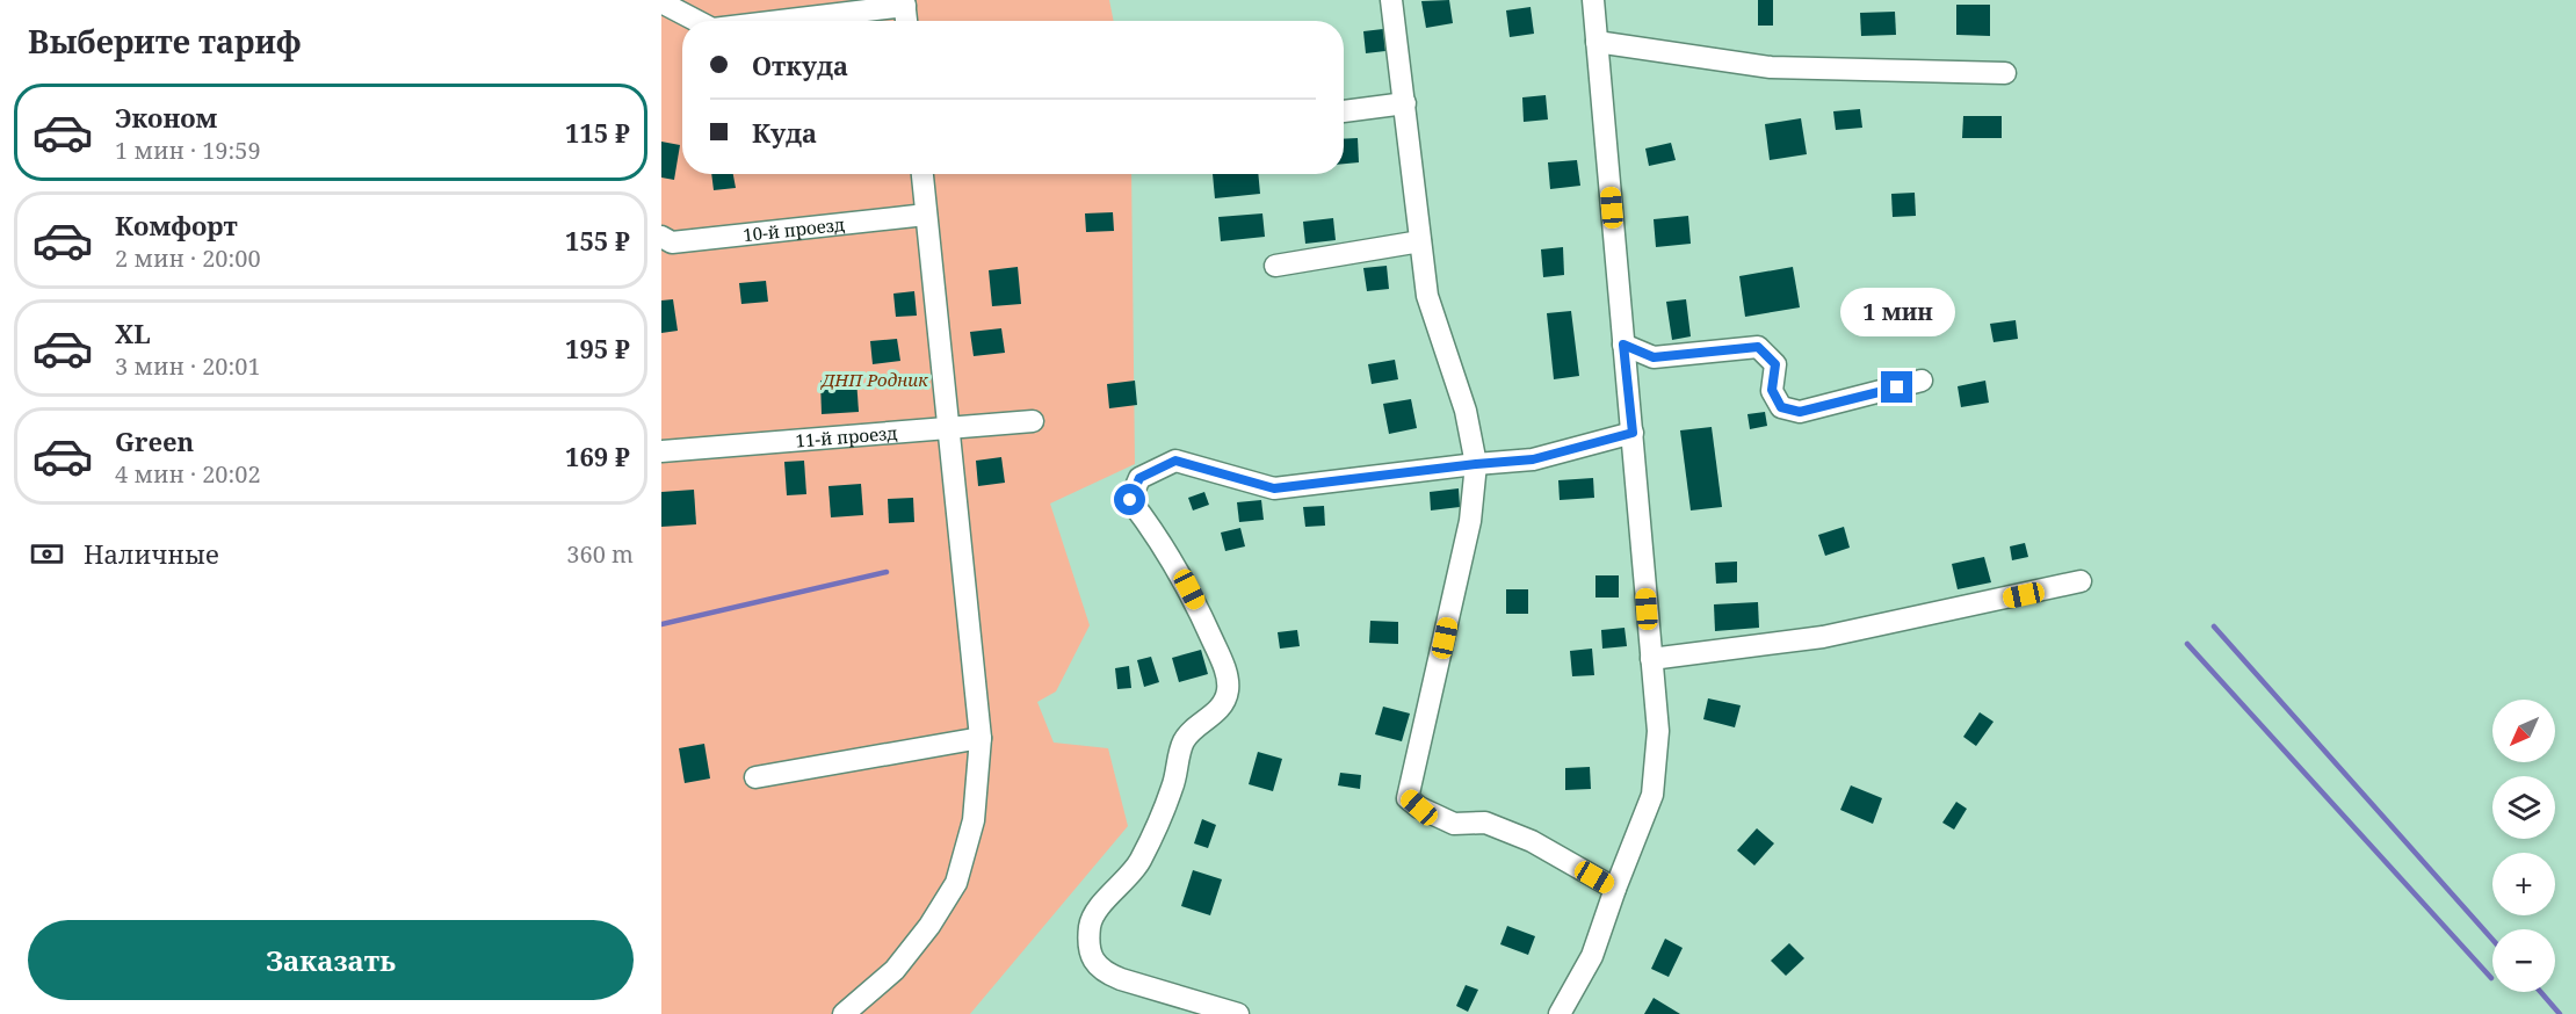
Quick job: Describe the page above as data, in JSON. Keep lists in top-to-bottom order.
{
  "streets": {
    "street": ["10-й проезд", "11-й проезд"]
  },
  "parks": ["ДНП Родник"],
  "north": "bottom left",
  "page": {
    "heading": "Выберите тариф",
    "banner": ["Откуда", "Куда"],
    "list": [
      {
        "name": "Эконом",
        "note": "1 мин · 19:59",
        "value": "115 ₽"
      },
      {
        "name": "Комфорт",
        "note": "2 мин · 20:00",
        "value": "155 ₽"
      },
      {
        "name": "XL",
        "note": "3 мин · 20:01",
        "value": "195 ₽"
      },
      {
        "name": "Green",
        "note": "4 мин · 20:02",
        "value": "169 ₽"
      }
    ],
    "bubble": "1 мин",
    "pay": ["Наличные", "360 m"],
    "map_buttons": ["+", "−"],
    "buttons": "Заказать"
  }
}
